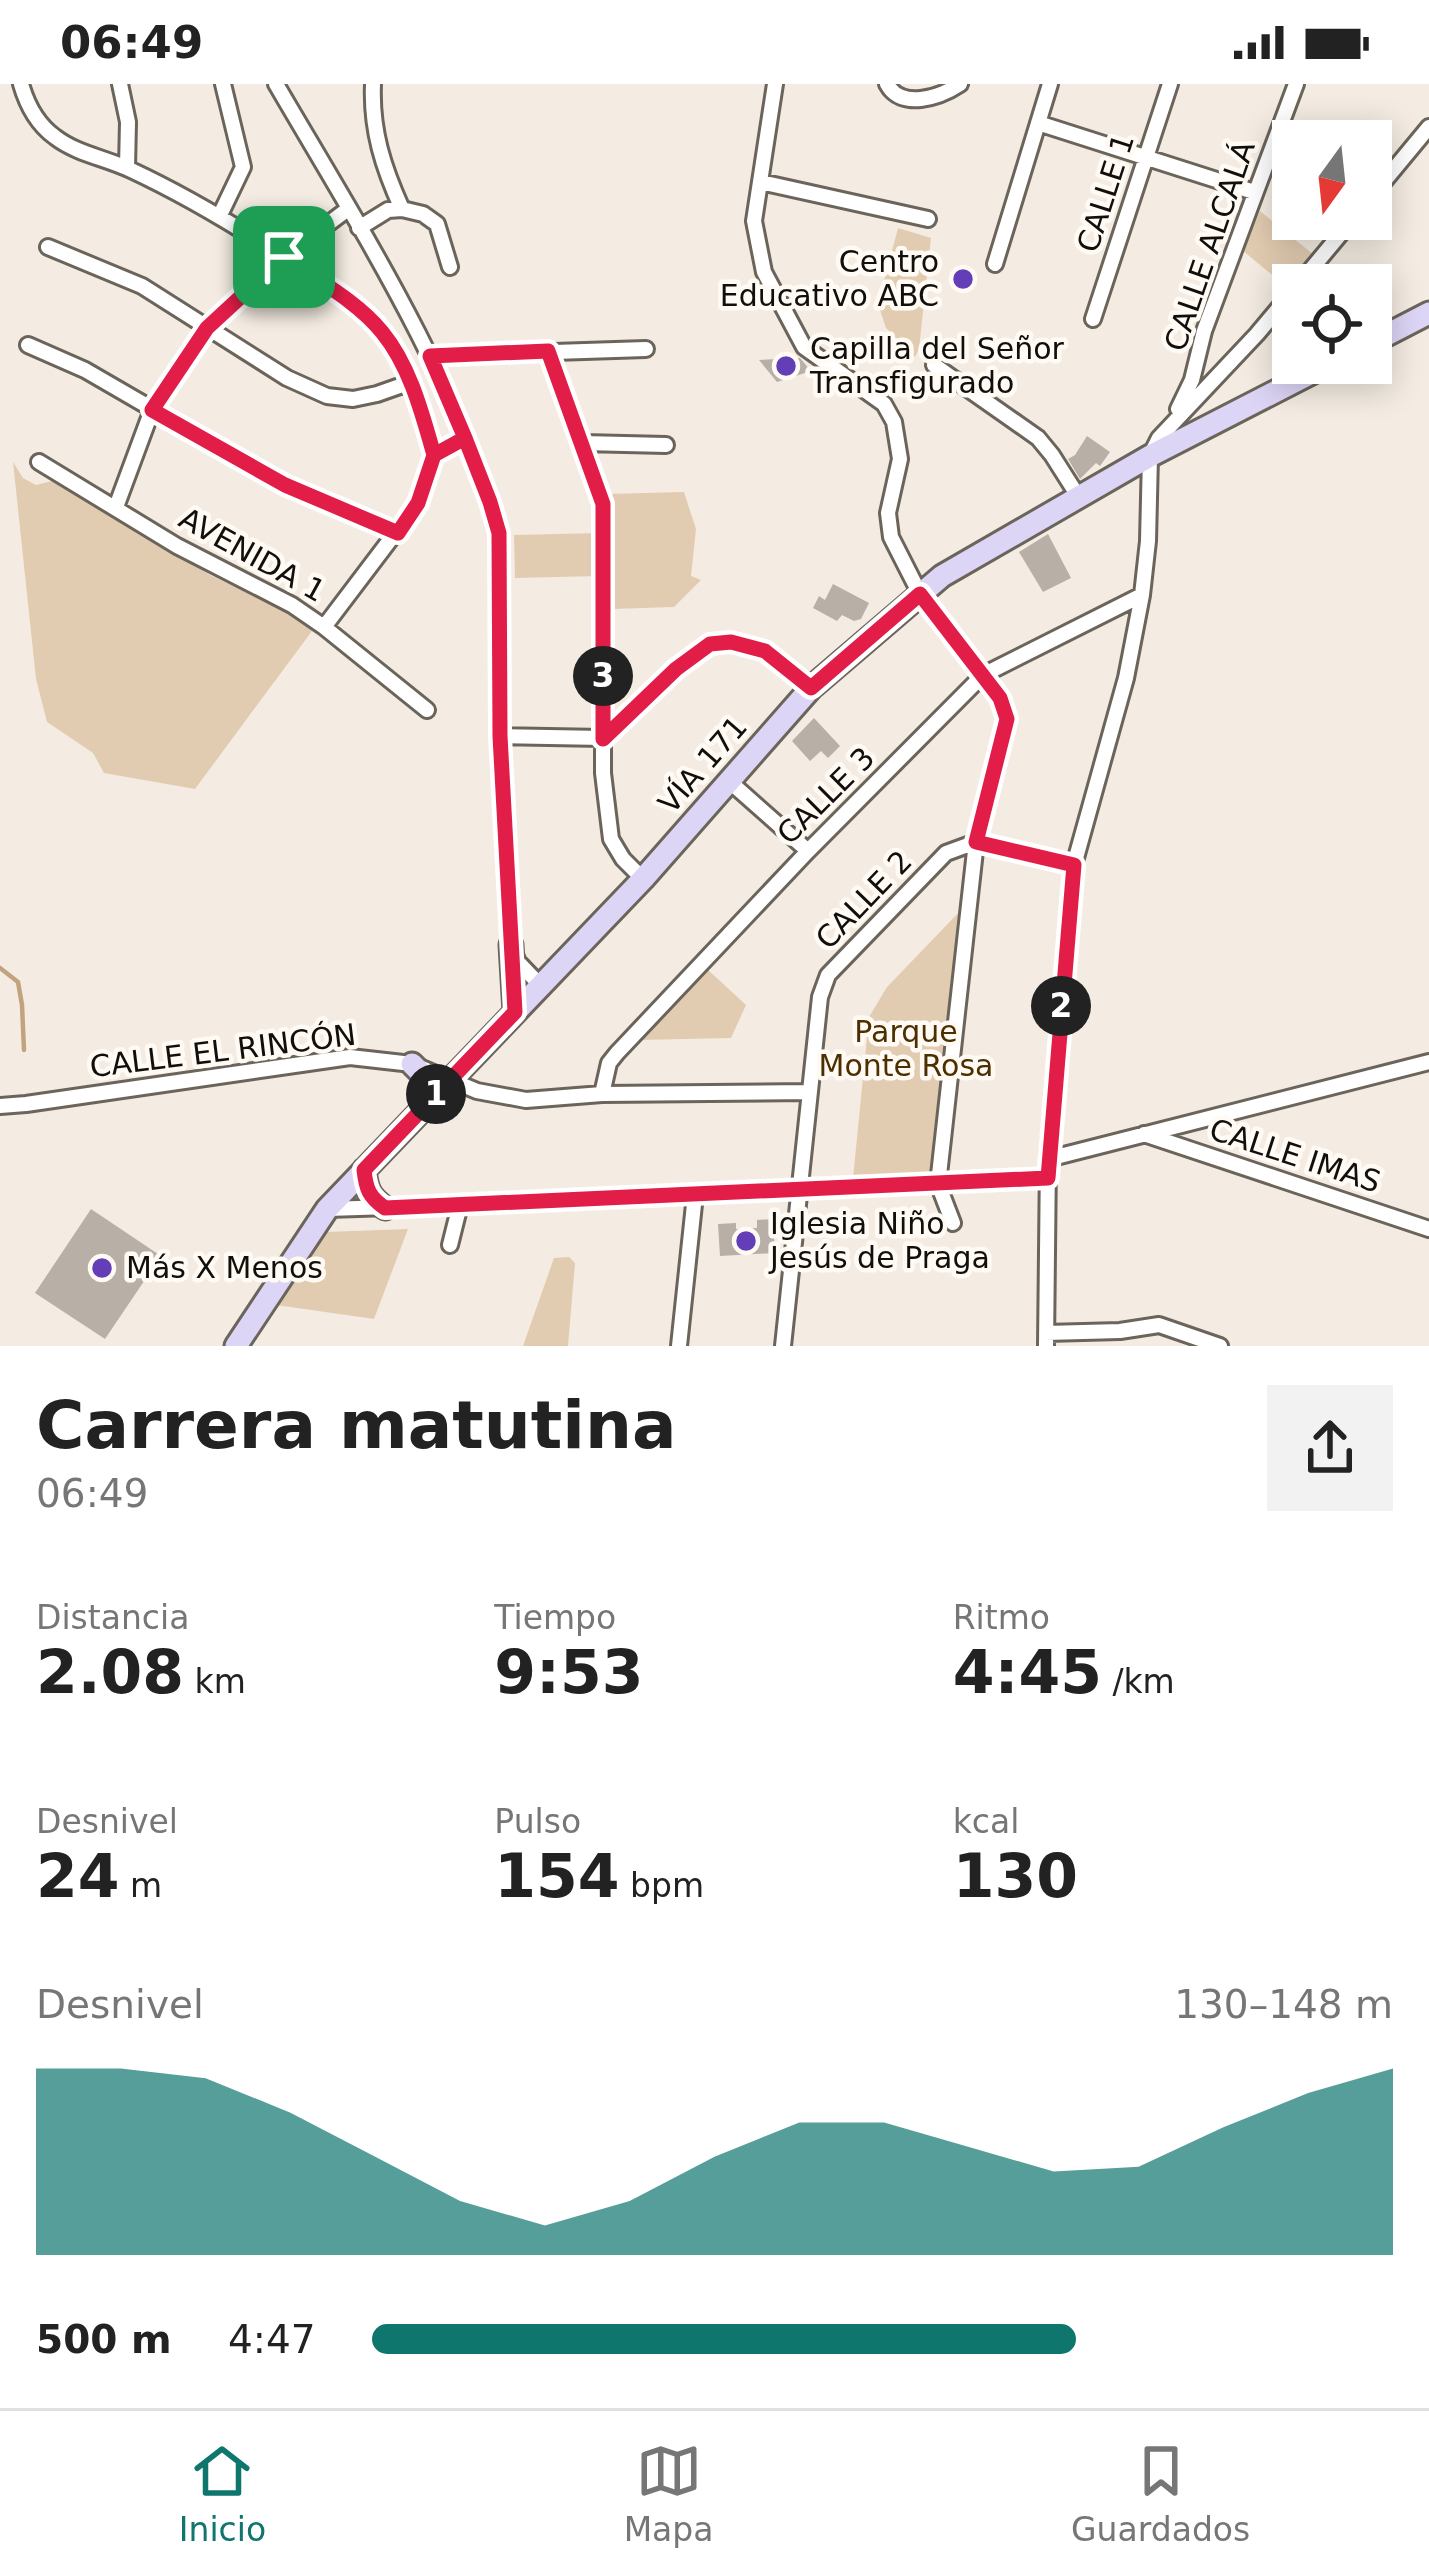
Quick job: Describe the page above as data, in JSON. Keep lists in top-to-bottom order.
{
  "streets": {
    "main road": ["VÍA 171"],
    "street": [
      "CALLE 1",
      "CALLE ALCALÁ",
      "AVENIDA 1",
      "CALLE 3",
      "CALLE 2",
      "CALLE EL RINCÓN",
      "CALLE IMAS"
    ]
  },
  "crossings": [
    ["VÍA 171", "CALLE EL RINCÓN"]
  ],
  "parks": ["Parque Monte Rosa"],
  "places": [
    "Centro Educativo ABC",
    "Capilla del Señor Transfigurado",
    "Iglesia Niño Jesús de Praga",
    "Más X Menos"
  ],
  "north": "bottom",
  "page": {
    "status": "06:49",
    "pins": ["3", "2", "1"],
    "heading": ["Carrera matutina", "06:49"],
    "stats": [
      ["Distancia", "2.08 km"],
      ["Tiempo", "9:53"],
      ["Ritmo", "4:45 /km"],
      ["Desnivel", "24 m"],
      ["Pulso", "154 bpm"],
      ["kcal", "130"]
    ],
    "chart": ["Desnivel", "130–148 m"],
    "list": [
      {
        "name": "500 m",
        "note": "4:47"
      }
    ],
    "tabs": ["Inicio", "Mapa", "Guardados"]
  }
}
